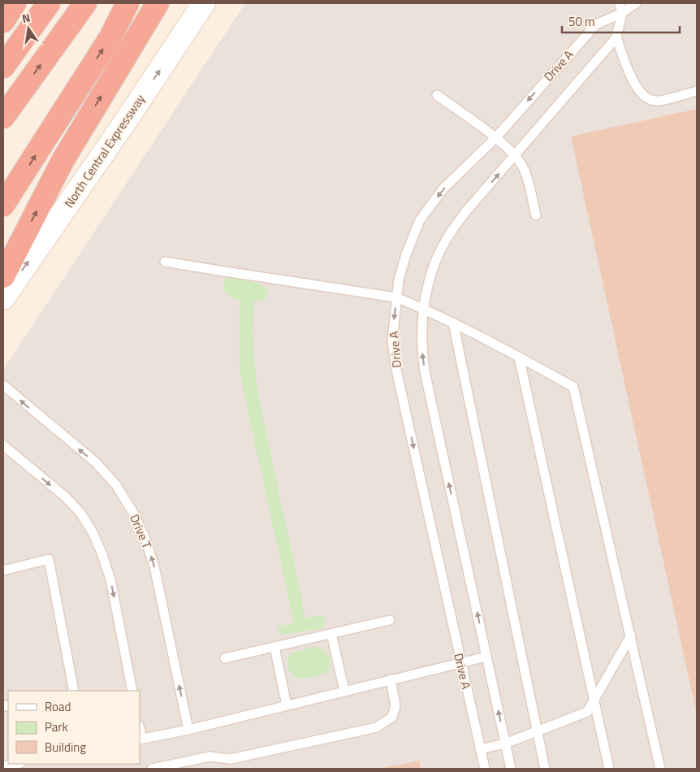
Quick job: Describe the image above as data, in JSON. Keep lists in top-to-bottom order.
{
  "streets": {
    "main road": ["North Central Expressway"],
    "lane": ["Drive A", "Drive T"]
  },
  "one_way": ["North Central Expressway"],
  "legend": ["Road", "Park", "Building"],
  "scale_bar": "50 m",
  "north": "top"
}
